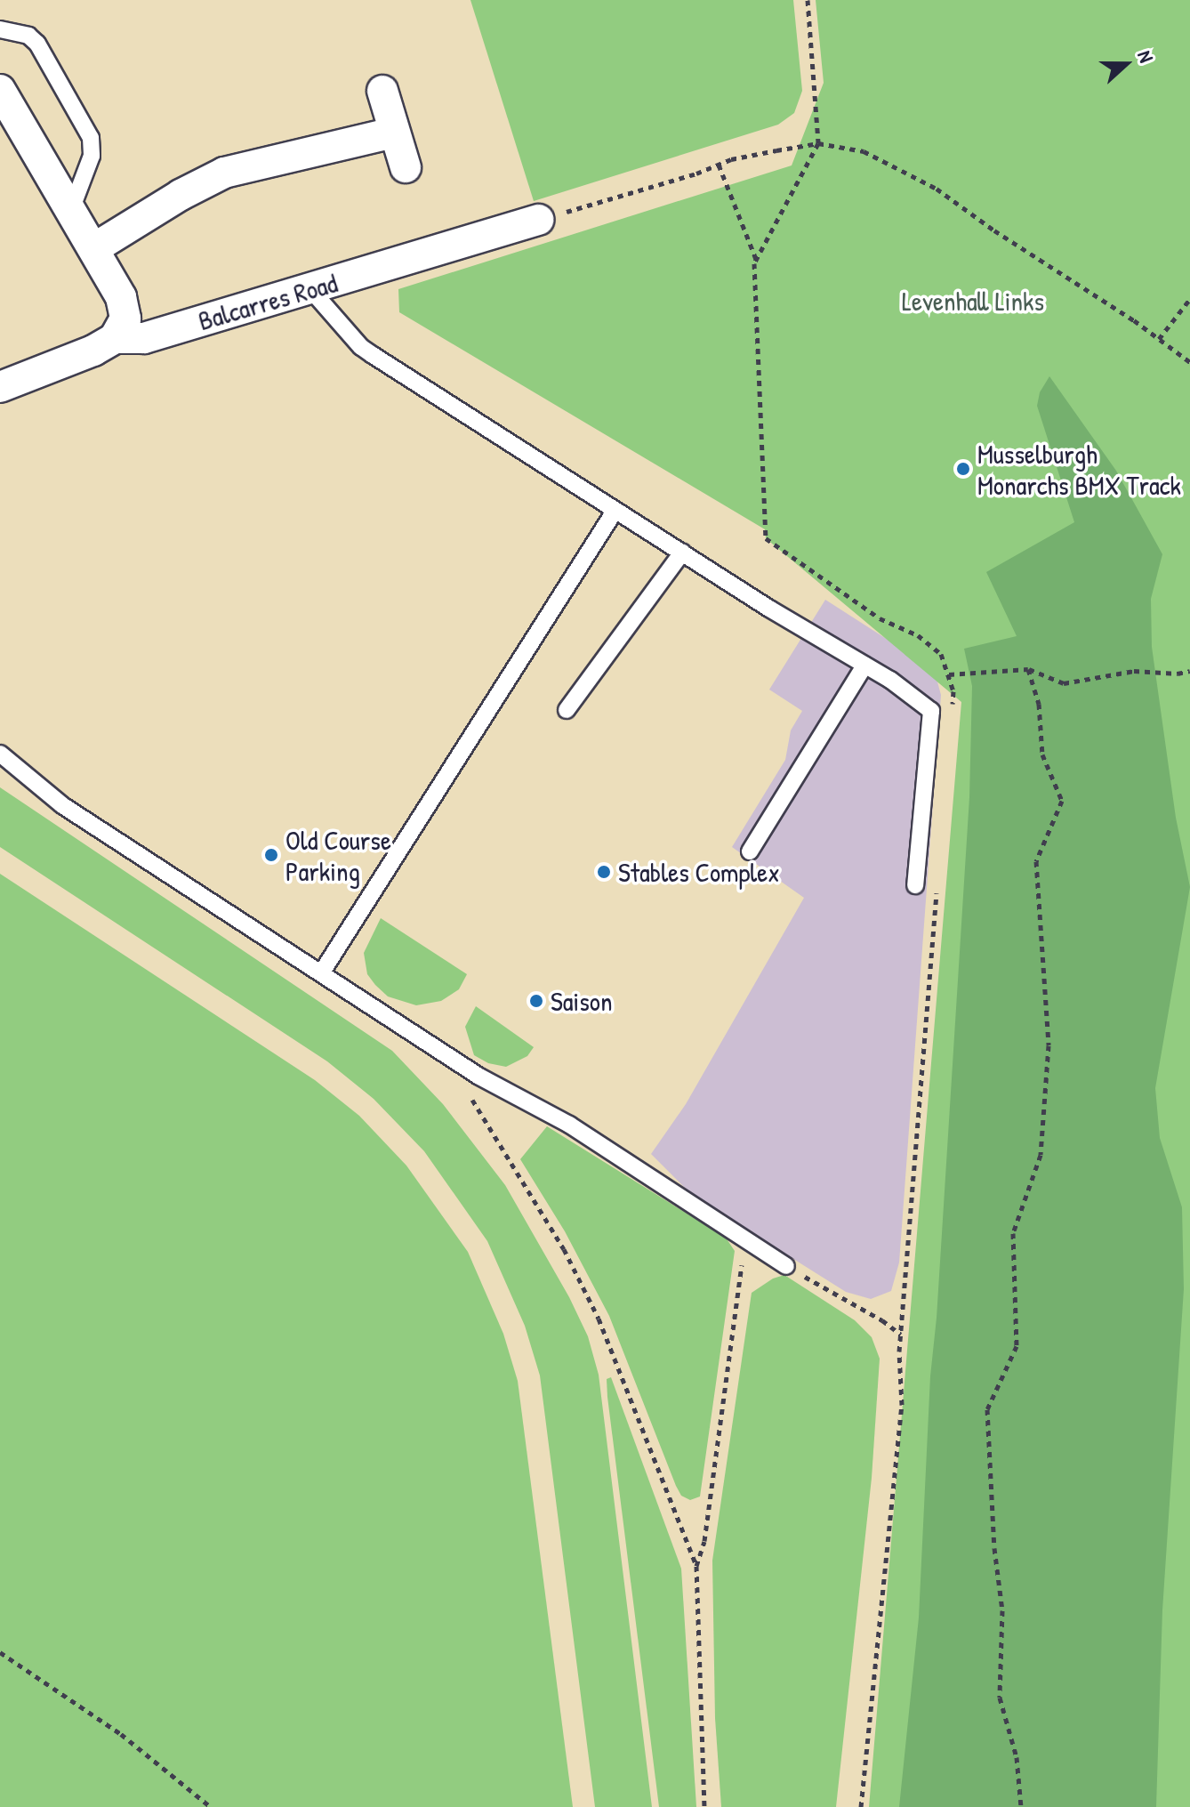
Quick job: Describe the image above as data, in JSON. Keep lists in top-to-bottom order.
{
  "streets": {
    "street": ["Balcarres Road"]
  },
  "parks": ["Levenhall Links"],
  "places": [
    "Musselburgh Monarchs BMX Track",
    "Old Course Parking",
    "Stables Complex",
    "Saison"
  ],
  "north": "right"
}
